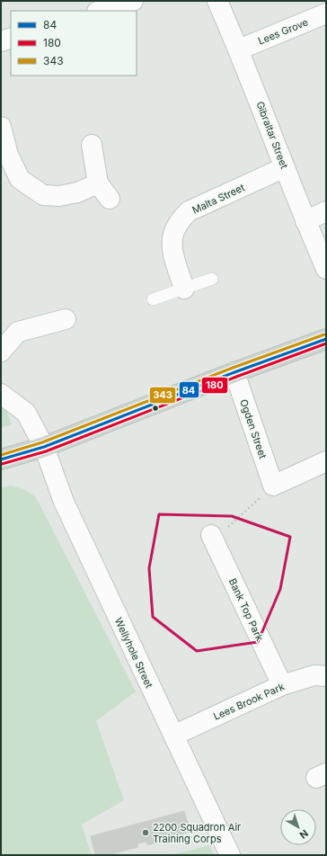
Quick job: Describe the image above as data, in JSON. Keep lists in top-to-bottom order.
{
  "streets": {
    "street": [
      "Lees Grove",
      "Gibraltar Street",
      "Malta Street",
      "Ogden Street",
      "Bank Top Park",
      "Wellyhole Street",
      "Lees Brook Park"
    ]
  },
  "crossings": [
    ["Lees Grove", "Gibraltar Street"],
    ["Gibraltar Street", "Malta Street"],
    ["Bank Top Park", "Lees Brook Park"],
    ["Wellyhole Street", "Lees Brook Park"]
  ],
  "places": ["2200 Squadron Air Training Corps"],
  "lines": ["transit line 343", "transit line 84", "transit line 180"],
  "legend": ["84", "180", "343"],
  "north": "bottom right"
}
